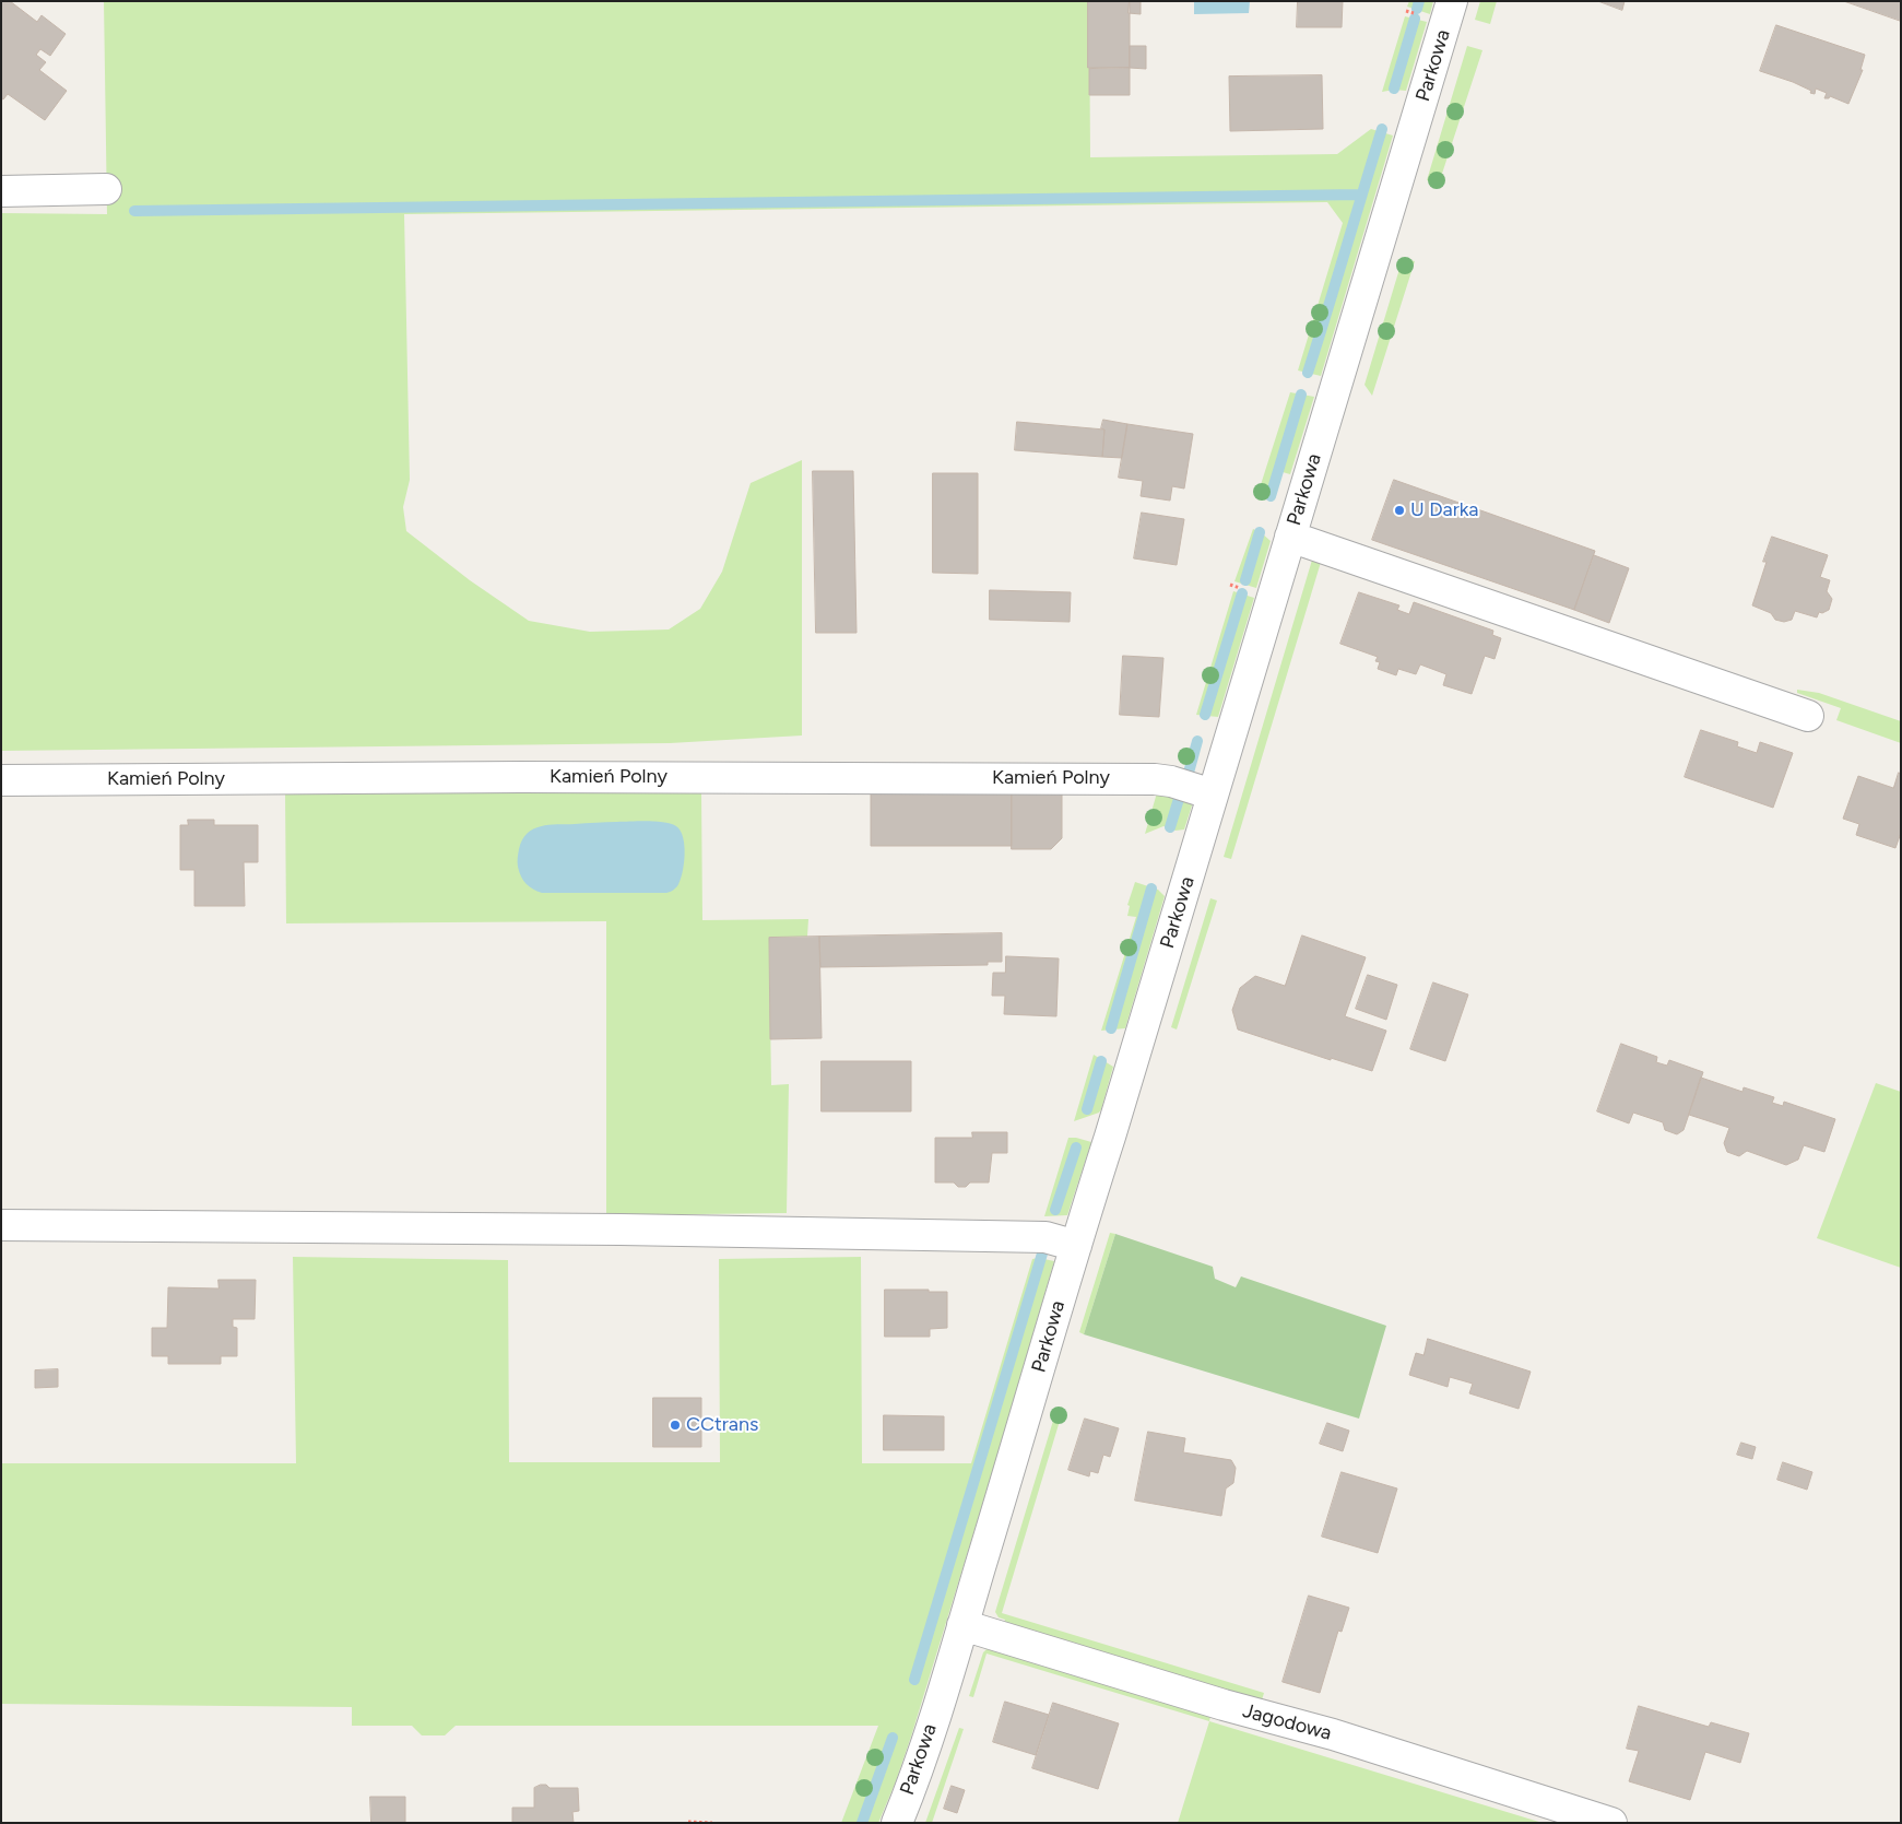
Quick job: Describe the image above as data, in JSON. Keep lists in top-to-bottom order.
{
  "streets": {
    "street": ["Parkowa", "Kamień Polny", "Jagodowa"]
  },
  "crossings": [
    ["Parkowa", "Kamień Polny"],
    ["Parkowa", "Jagodowa"]
  ],
  "places": ["U Darka", "CCtrans"]
}
